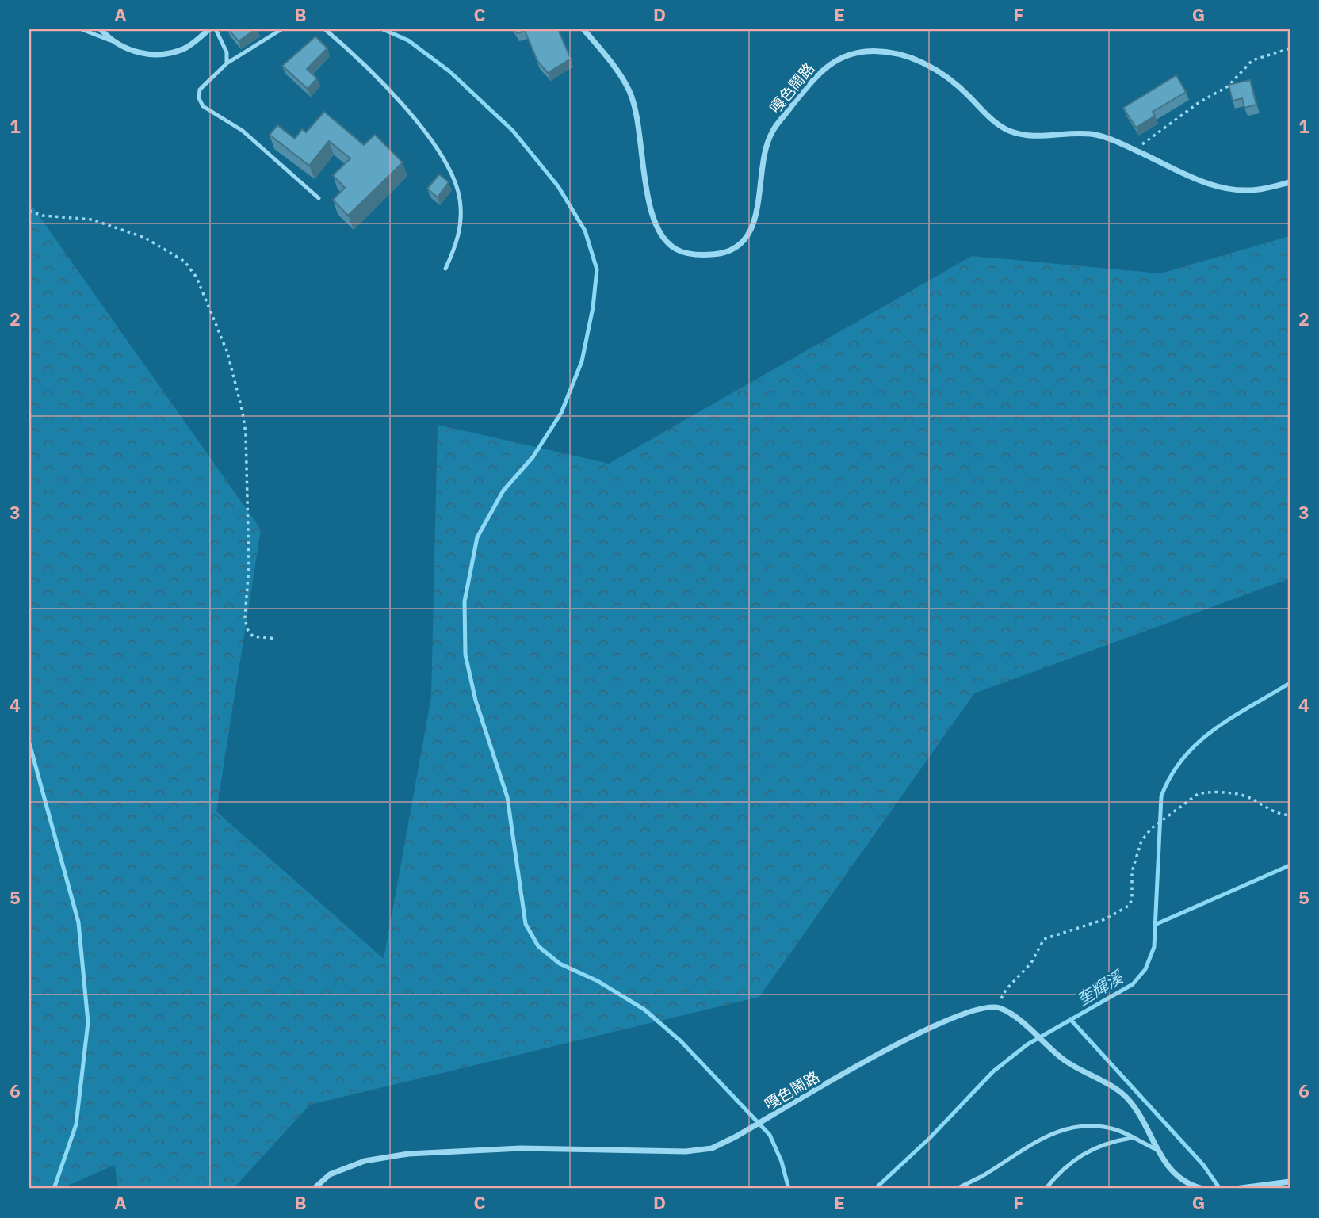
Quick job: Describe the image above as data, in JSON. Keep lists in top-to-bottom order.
{
  "streets": {
    "street": ["嘎色鬧路"]
  },
  "water": ["奎輝溪"],
  "grid": {
    "columns": [
      "A",
      "B",
      "C",
      "D",
      "E",
      "F",
      "G"
    ],
    "rows": [
      "1",
      "2",
      "3",
      "4",
      "5",
      "6"
    ]
  }
}
